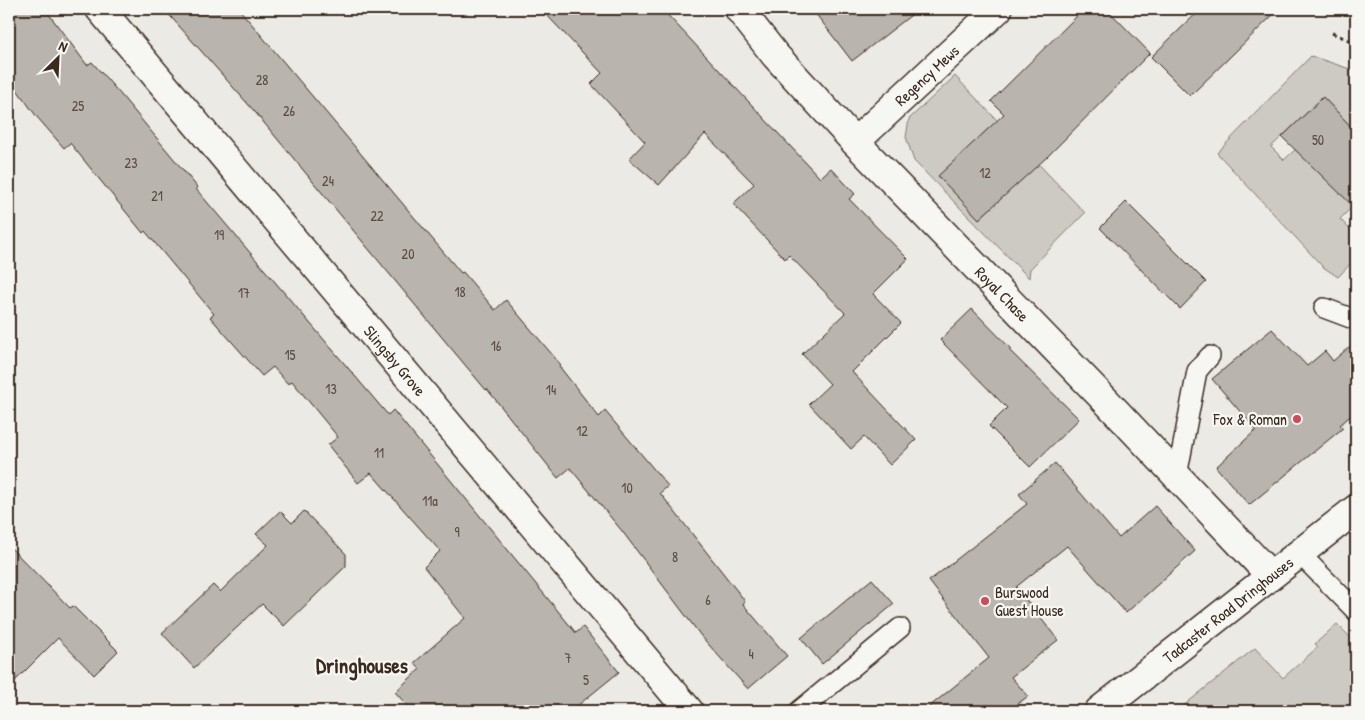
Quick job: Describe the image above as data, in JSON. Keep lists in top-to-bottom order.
{
  "streets": {
    "street": [
      "Regency Mews",
      "Royal Chase",
      "Slingsby Grove",
      "Tadcaster Road Dringhouses"
    ]
  },
  "crossings": [
    ["Regency Mews", "Royal Chase"],
    ["Royal Chase", "Tadcaster Road Dringhouses"]
  ],
  "districts": ["Dringhouses"],
  "places": ["Fox & Roman", "Burswood Guest House"],
  "house_numbers": [
    "28",
    "25",
    "26",
    "50",
    "23",
    "12",
    "24",
    "21",
    "22",
    "19",
    "20",
    "18",
    "17",
    "16",
    "15",
    "13",
    "14",
    "12",
    "11",
    "10",
    "11a",
    "9",
    "8",
    "6",
    "4",
    "7",
    "5"
  ],
  "north": "top right"
}
